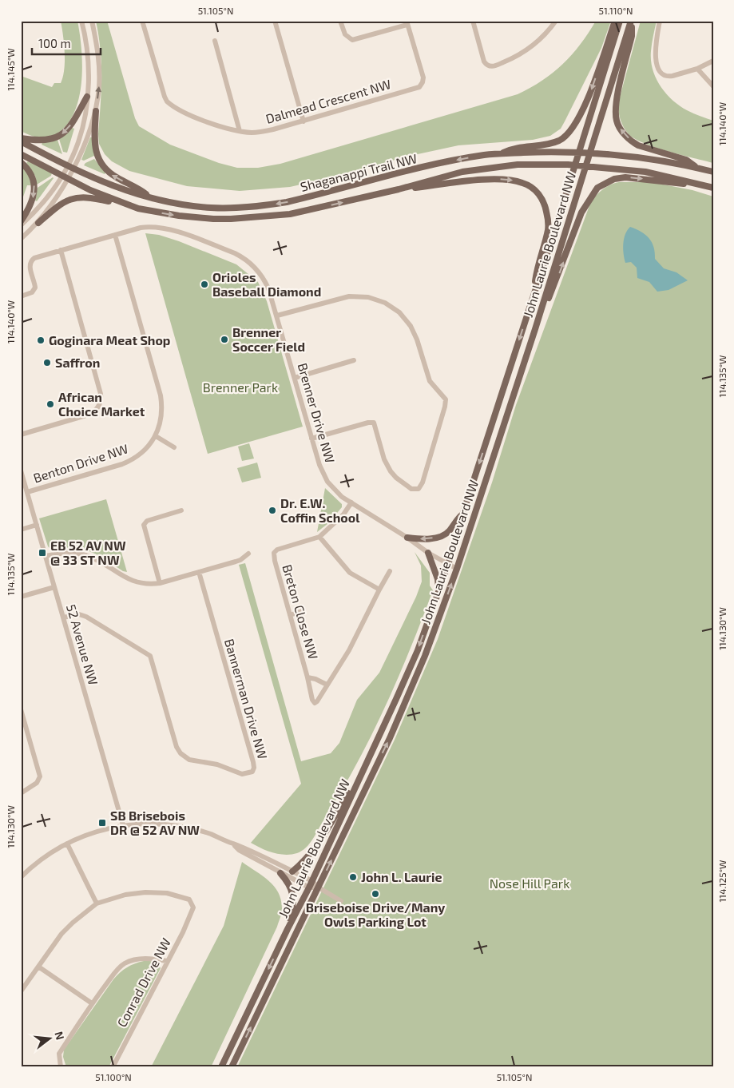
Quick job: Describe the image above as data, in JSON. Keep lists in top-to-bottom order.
{
  "streets": {
    "main road": ["Shaganappi Trail NW", "John Laurie Boulevard NW"],
    "street": [
      "Dalmead Crescent NW",
      "Brenner Drive NW",
      "Benton Drive NW",
      "Breton Close NW",
      "52 Avenue NW",
      "Bannerman Drive NW",
      "Conrad Drive NW"
    ]
  },
  "crossings": [
    ["Shaganappi Trail NW", "John Laurie Boulevard NW"],
    ["John Laurie Boulevard NW", "Brenner Drive NW"],
    ["Brenner Drive NW", "Benton Drive NW"],
    ["Brenner Drive NW", "Breton Close NW"],
    ["Benton Drive NW", "52 Avenue NW"],
    ["52 Avenue NW", "Bannerman Drive NW"]
  ],
  "parks": ["Brenner Park", "Nose Hill Park"],
  "places": {
    "other": [
      "Orioles Baseball Diamond",
      "Brenner Soccer Field",
      "Goginara Meat Shop",
      "Saffron",
      "African Choice Market",
      "Dr. E.W. Coffin School",
      "John L. Laurie",
      "Briseboise Drive/Many Owls Parking Lot"
    ],
    "transit": ["EB 52 AV NW @ 33 ST NW", "SB Brisebois DR @ 52 AV NW"]
  },
  "scale_bar": "100 m",
  "north": "right",
  "coordinates": [
    "51.105°N",
    "51.110°N",
    "114.145°W",
    "114.140°W",
    "114.135°W",
    "114.130°W",
    "114.125°W",
    "51.100°N"
  ]
}
